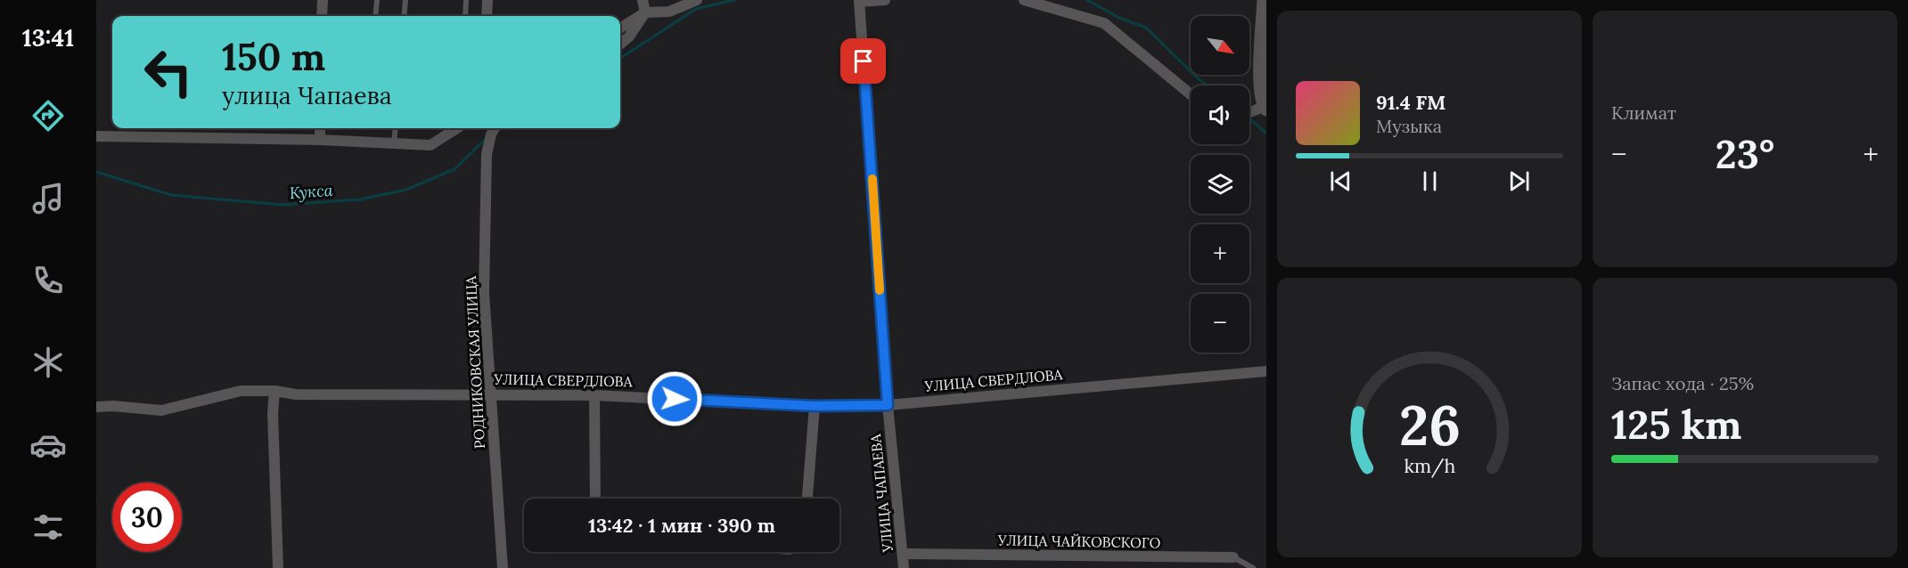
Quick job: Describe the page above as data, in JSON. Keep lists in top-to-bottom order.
{
  "streets": {
    "street": [
      "РОДНИКОВСКАЯ УЛИЦА",
      "УЛИЦА СВЕРДЛОВА",
      "УЛИЦА ЧАПАЕВА",
      "УЛИЦА ЧАЙКОВСКОГО"
    ]
  },
  "crossings": [
    ["РОДНИКОВСКАЯ УЛИЦА", "УЛИЦА СВЕРДЛОВА"],
    ["УЛИЦА СВЕРДЛОВА", "УЛИЦА ЧАПАЕВА"],
    ["УЛИЦА ЧАПАЕВА", "УЛИЦА ЧАЙКОВСКОГО"]
  ],
  "water": ["Кукса"],
  "north": "bottom right",
  "page": {
    "tabs": "13:41",
    "tile": [
      "Климат",
      ["Запас хода · 25%", "125 km"]
    ],
    "map_buttons": ["+", "−"],
    "turn": ["150 m", "улица Чапаева"],
    "song": ["91.4 FM", "Музыка"],
    "heat": ["−", "23°", "+"],
    "limit": "30",
    "trip": "13:42 · 1 мин · 390 m",
    "gauge": ["26", "km/h"]
  }
}
